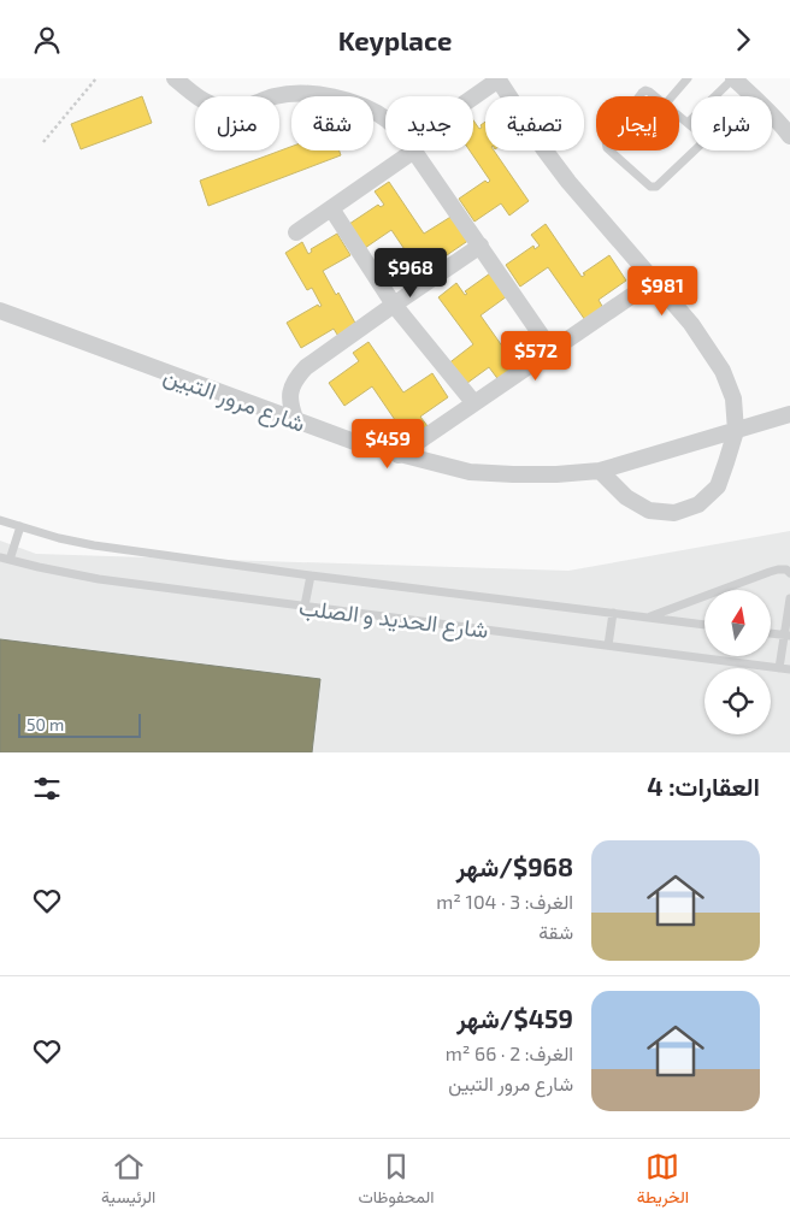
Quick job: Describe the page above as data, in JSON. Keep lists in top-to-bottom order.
{
  "streets": {
    "street": ["شارع مرور التبين"],
    "lane": ["شارع الحديد و الصلب"]
  },
  "scale_bar": "50 m",
  "north": "top",
  "page": {
    "header": "Keyplace",
    "chip": [
      "شراء",
      "إيجار",
      "تصفية",
      "جديد",
      "شقة",
      "منزل"
    ],
    "price": [
      "$968",
      "$981",
      "$572",
      "$459"
    ],
    "scale": "50 m",
    "heading": "العقارات: 4",
    "list": [
      {
        "name": "$968/شهر",
        "note": "الغرف: 3 · 104 m² · شقة"
      },
      {
        "name": "$459/شهر",
        "note": "الغرف: 2 · 66 m² · شارع مرور التبين"
      }
    ],
    "tabs": ["الخريطة", "المحفوظات", "الرئيسية"]
  }
}
